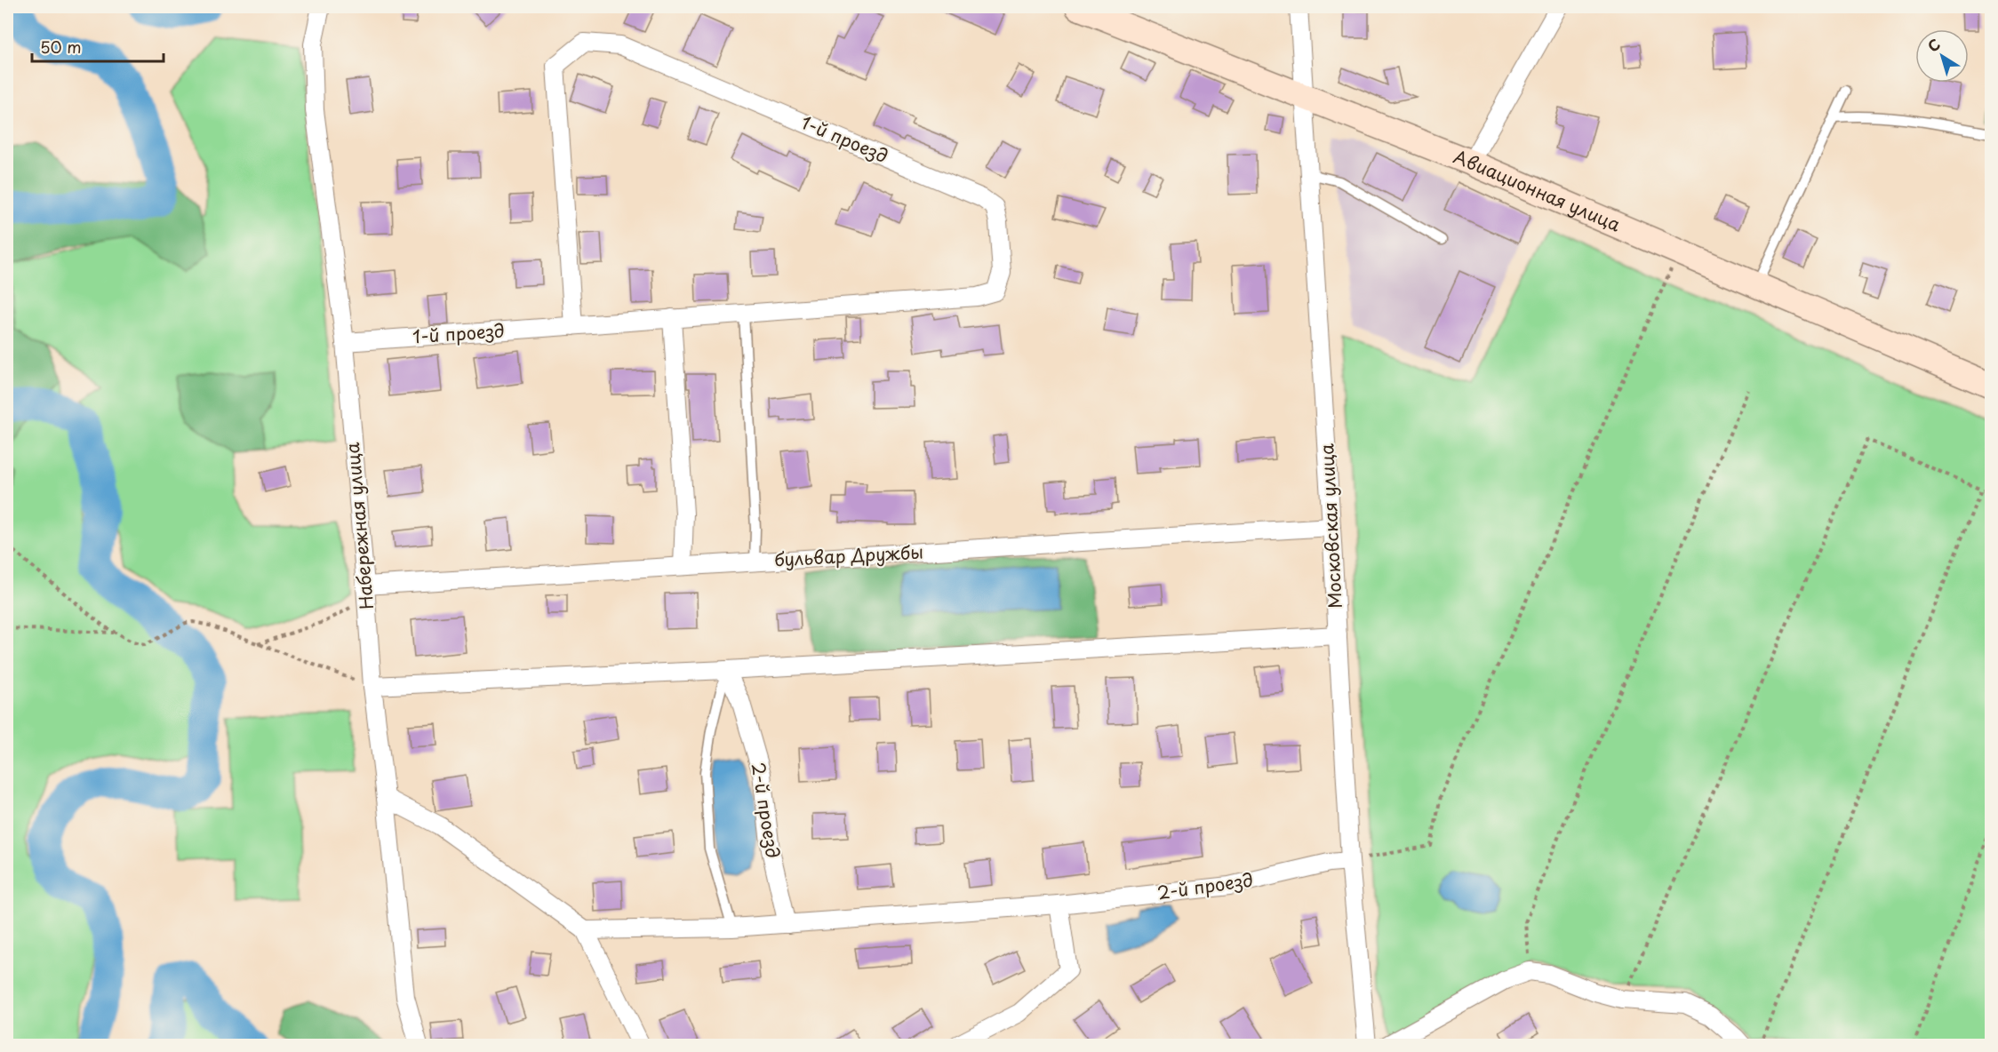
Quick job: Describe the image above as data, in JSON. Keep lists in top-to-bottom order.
{
  "streets": {
    "street": [
      "1-й проезд",
      "Авиационная улица",
      "Набережная улица",
      "Московская улица",
      "бульвар Дружбы",
      "2-й проезд"
    ]
  },
  "crossings": [
    ["1-й проезд", "Набережная улица"],
    ["Авиационная улица", "Московская улица"],
    ["Набережная улица", "бульвар Дружбы"],
    ["Московская улица", "бульвар Дружбы"],
    ["Московская улица", "2-й проезд"]
  ],
  "scale_bar": "50 m",
  "north": "top left"
}
